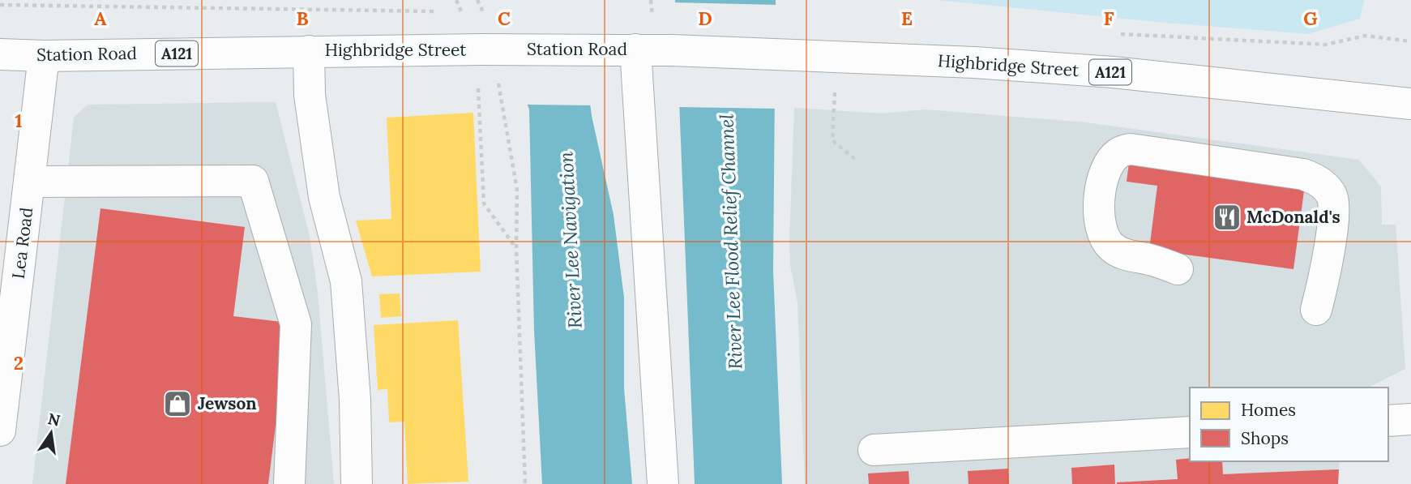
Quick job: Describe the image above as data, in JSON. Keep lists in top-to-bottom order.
{
  "streets": {
    "main road": [
      "Station Road",
      "Highbridge Street",
      "A121",
      "Lea Road"
    ]
  },
  "crossings": [
    ["Station Road", "Highbridge Street"],
    ["Station Road", "Lea Road"]
  ],
  "water": ["River Lee Navigation", "River Lee Flood Relief Channel"],
  "places": {
    "restaurant": ["McDonald's"],
    "shop": ["Jewson"]
  },
  "legend": ["Homes", "Shops"],
  "north": "top",
  "grid": {
    "columns": [
      "A",
      "B",
      "C",
      "D",
      "E",
      "F",
      "G"
    ],
    "rows": ["1", "2"]
  }
}
